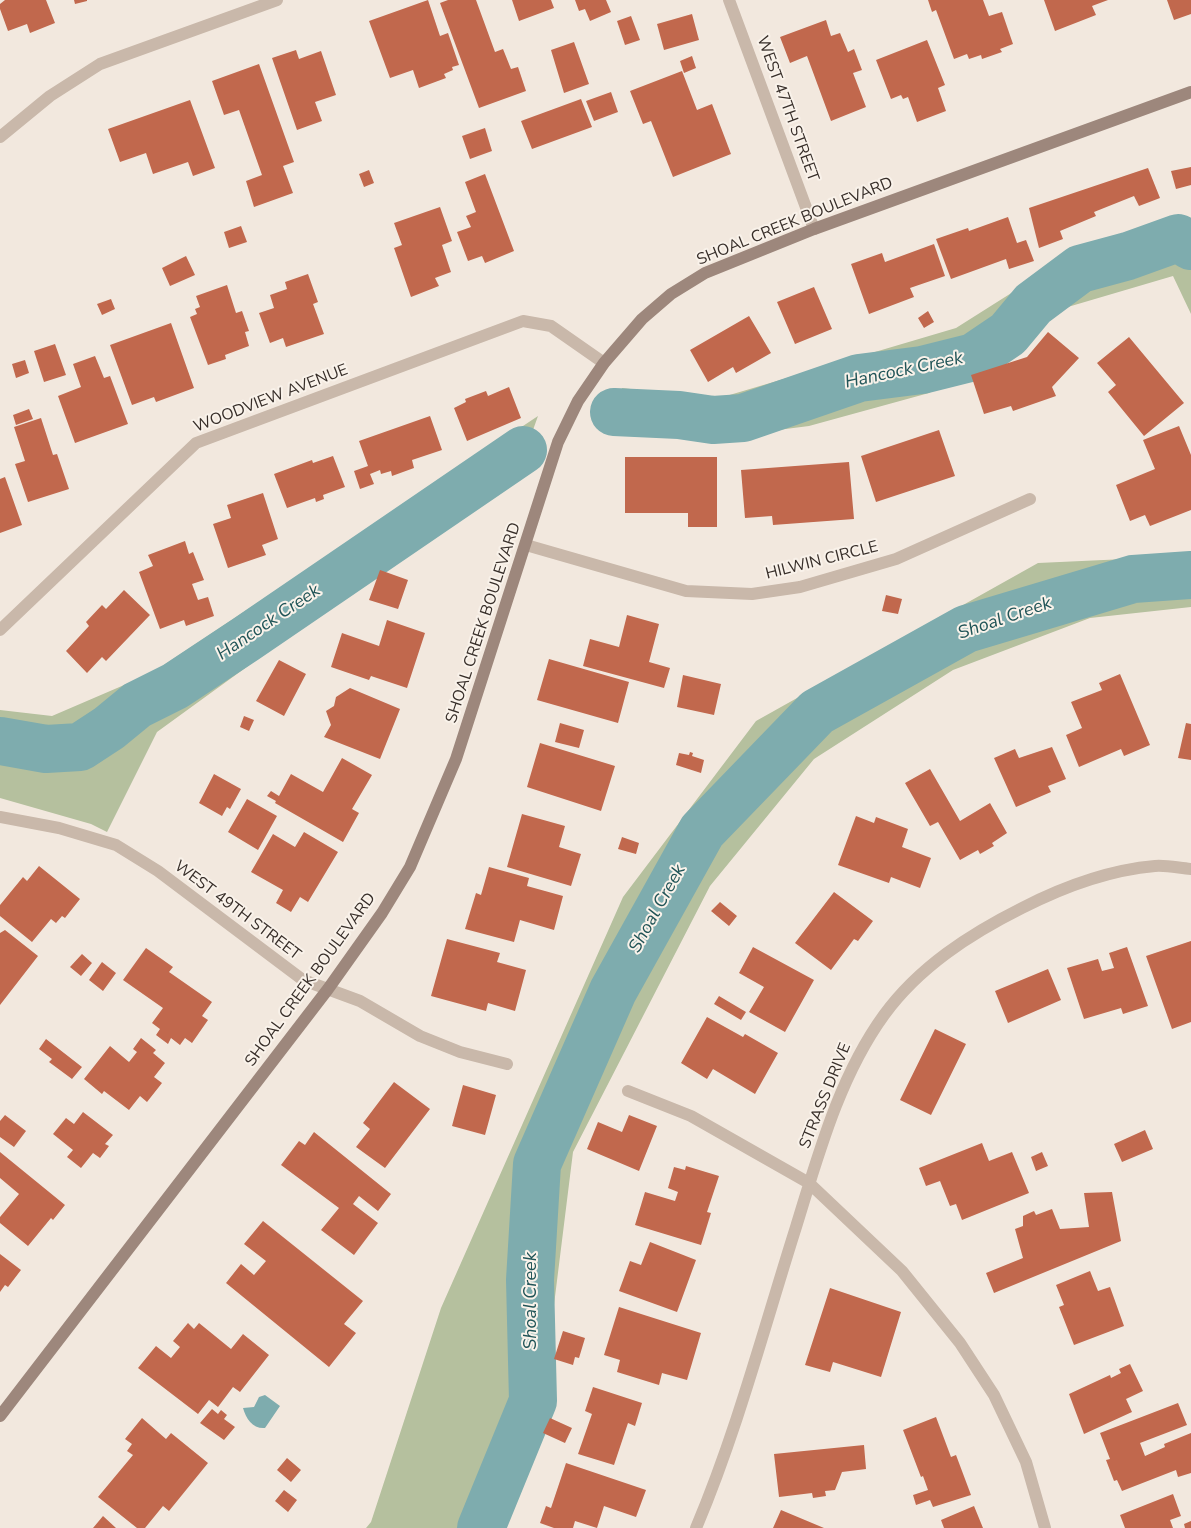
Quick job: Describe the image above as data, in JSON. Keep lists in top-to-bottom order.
{
  "streets": {
    "street": [
      "WEST 47TH STREET",
      "SHOAL CREEK BOULEVARD",
      "WOODVIEW AVENUE",
      "HILWIN CIRCLE",
      "WEST 49TH STREET",
      "STRASS DRIVE"
    ]
  },
  "crossings": [
    ["WEST 47TH STREET", "SHOAL CREEK BOULEVARD"],
    ["SHOAL CREEK BOULEVARD", "WOODVIEW AVENUE"],
    ["SHOAL CREEK BOULEVARD", "HILWIN CIRCLE"],
    ["SHOAL CREEK BOULEVARD", "WEST 49TH STREET"]
  ],
  "water": ["Hancock Creek", "Shoal Creek"]
}
